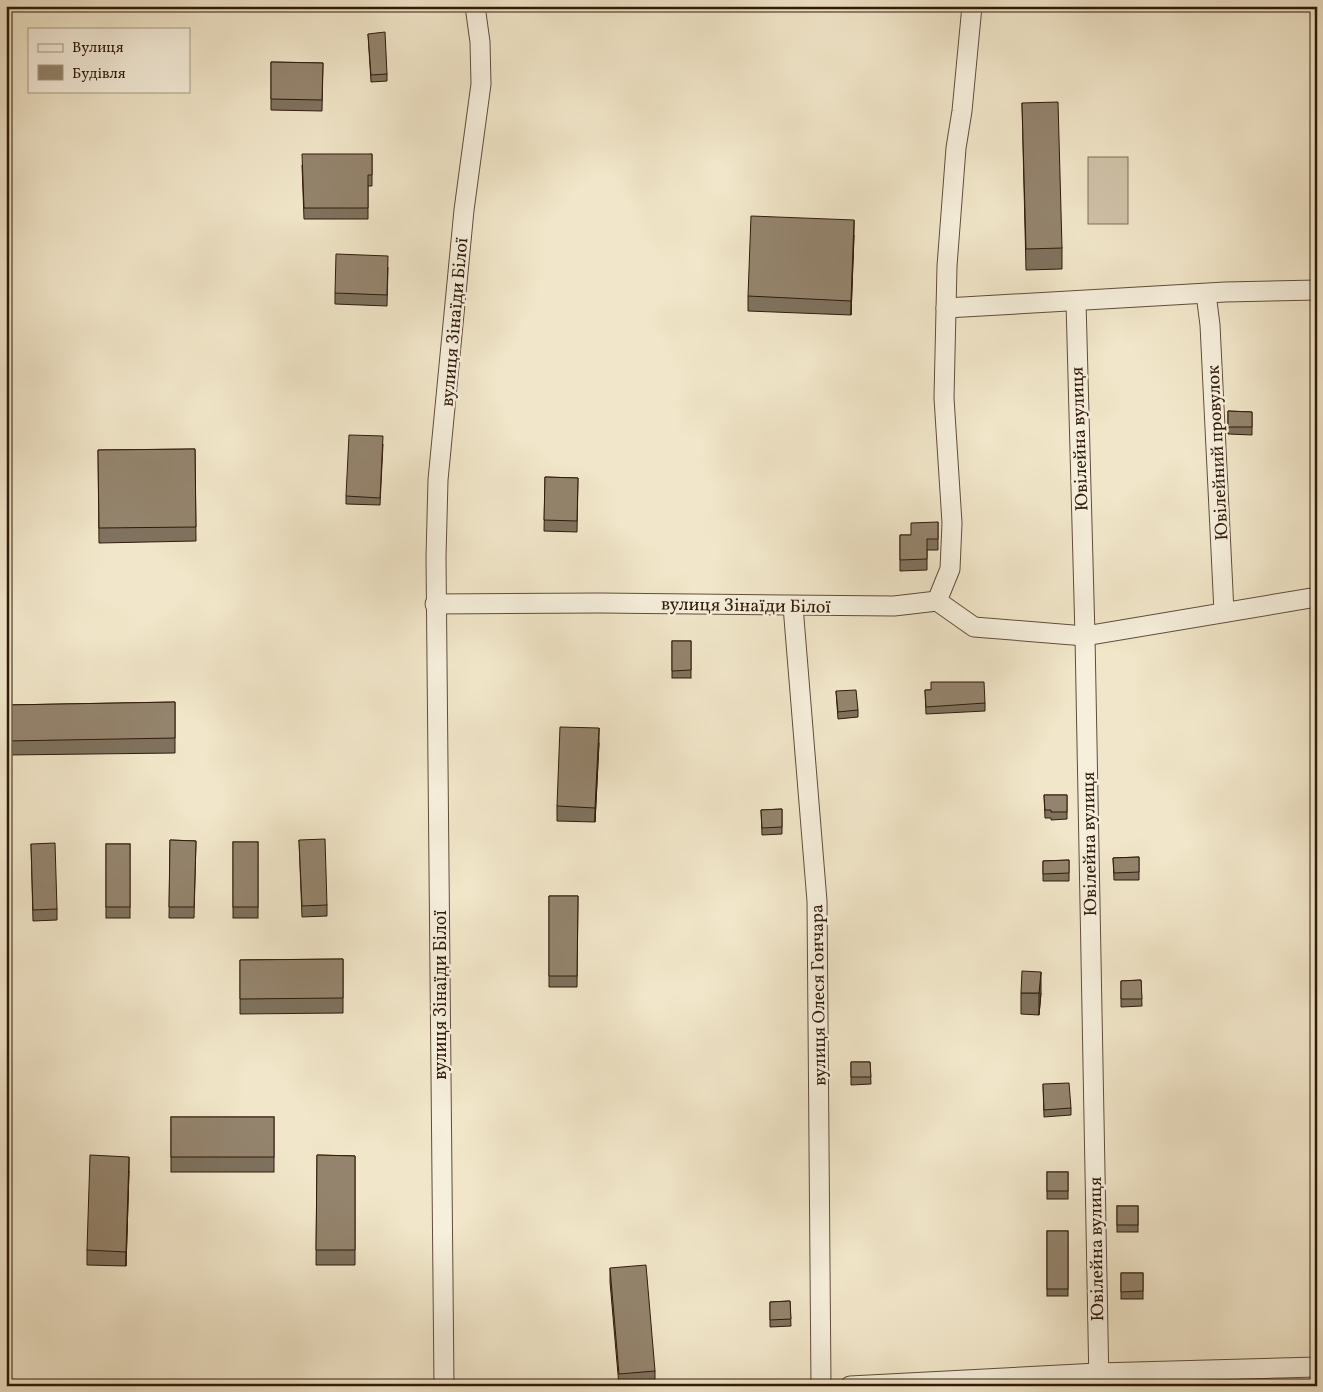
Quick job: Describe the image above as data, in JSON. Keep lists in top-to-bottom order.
{
  "streets": {
    "street": [
      "вулиця Зінаїди Білої",
      "Ювілейна вулиця",
      "Ювілейний провулок",
      "вулиця Олеся Гончара"
    ]
  },
  "crossings": [
    ["вулиця Зінаїди Білої", "вулиця Олеся Гончара"]
  ],
  "legend": ["Вулиця", "Будівля"]
}
